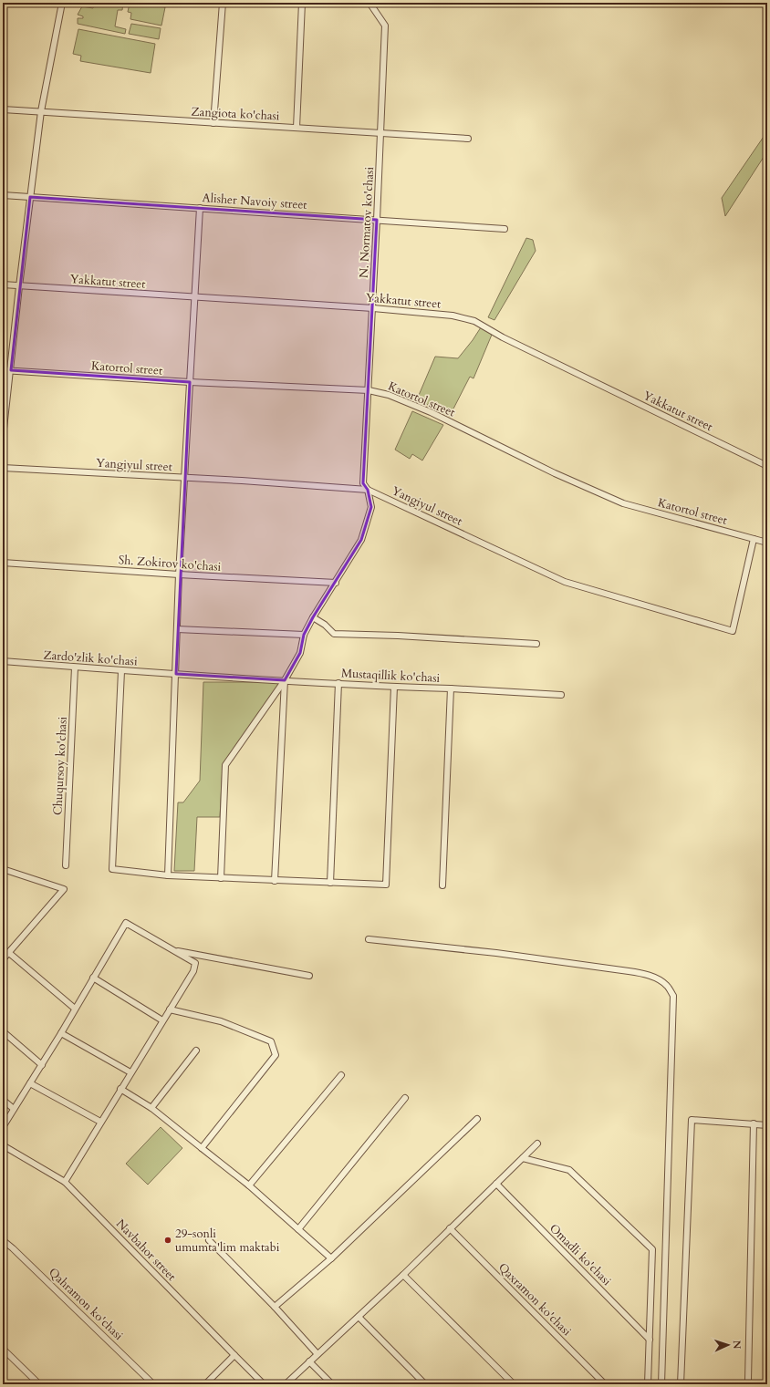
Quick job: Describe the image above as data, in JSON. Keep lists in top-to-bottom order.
{
  "streets": {
    "street": [
      "Zangiota ko'chasi",
      "Alisher Navoiy street",
      "N. Normatov ko'chasi",
      "Yakkatut street",
      "Katortol street",
      "Yangiyul street",
      "Sh. Zokirov ko'chasi",
      "Zardo'zlik ko'chasi",
      "Mustaqillik ko'chasi",
      "Chuqursoy ko'chasi",
      "Navbahor street",
      "Omadli ko'chasi",
      "Qaxramon ko'chasi",
      "Qahramon ko'chasi"
    ]
  },
  "crossings": [
    ["Zangiota ko'chasi", "N. Normatov ko'chasi"],
    ["Alisher Navoiy street", "N. Normatov ko'chasi"],
    ["N. Normatov ko'chasi", "Yakkatut street"],
    ["N. Normatov ko'chasi", "Katortol street"],
    ["N. Normatov ko'chasi", "Yangiyul street"],
    ["Katortol street", "Yangiyul street"],
    ["Zardo'zlik ko'chasi", "Mustaqillik ko'chasi"],
    ["Zardo'zlik ko'chasi", "Chuqursoy ko'chasi"]
  ],
  "places": ["29-sonli umumta'lim maktabi"],
  "north": "right"
}
